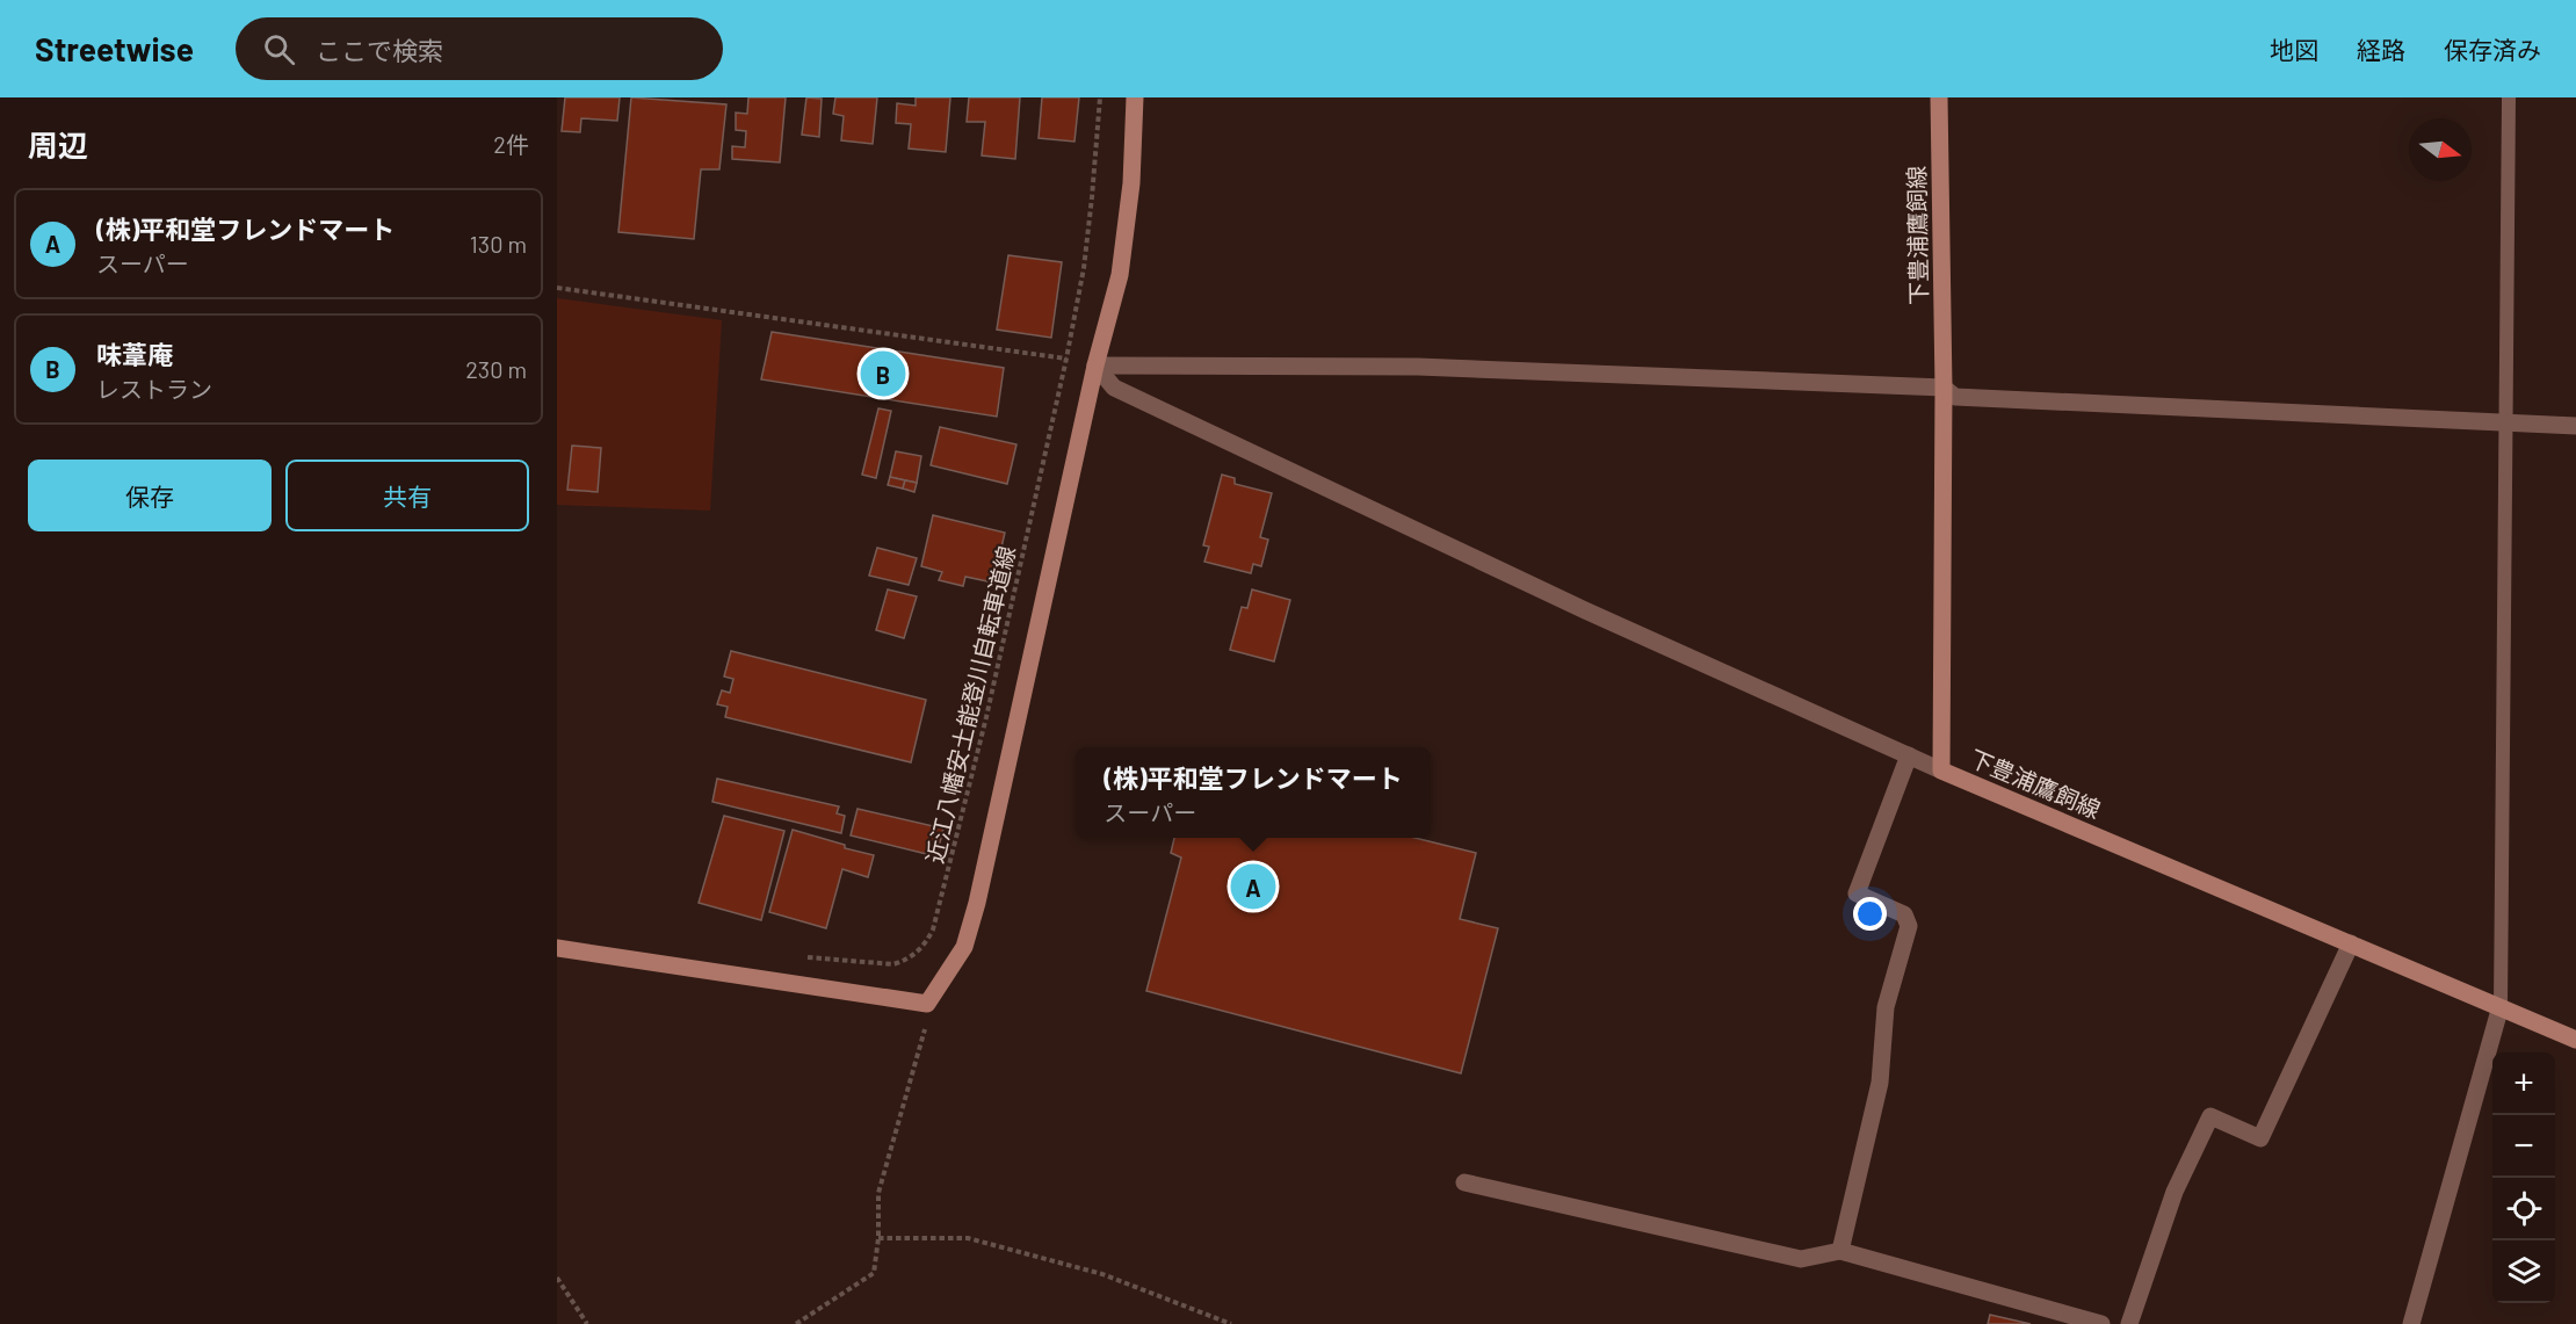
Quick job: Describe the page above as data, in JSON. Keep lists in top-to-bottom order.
{
  "streets": {
    "main road": ["下豊浦鷹飼線"],
    "path": ["近江八幡安土能登川自転車道線"]
  },
  "north": "right",
  "page": {
    "header": "Streetwise",
    "search": "ここで検索",
    "nav": ["地図", "経路", "保存済み"],
    "heading": ["周辺", "2件"],
    "list": [
      {
        "mark": "A",
        "name": "(株)平和堂フレンドマート",
        "note": "スーパー",
        "value": "130 m"
      },
      {
        "mark": "B",
        "name": "味葦庵",
        "note": "レストラン",
        "value": "230 m"
      }
    ],
    "pins": ["B", "A"],
    "buttons": ["保存", "共有"],
    "popup": ["(株)平和堂フレンドマート", "スーパー"],
    "map_buttons": ["+", "−"]
  }
}
